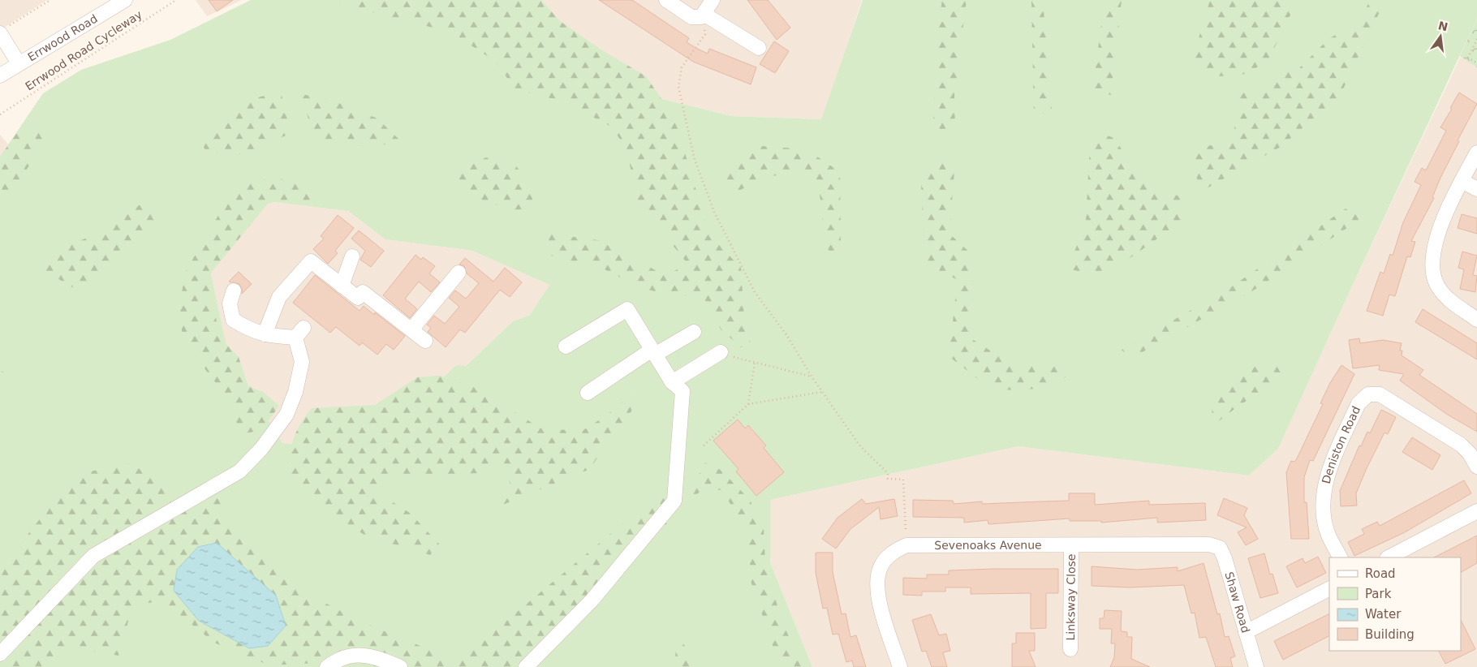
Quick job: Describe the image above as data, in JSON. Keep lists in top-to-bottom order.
{
  "streets": {
    "street": [
      "Errwood Road",
      "Deniston Road",
      "Sevenoaks Avenue",
      "Linksway Close",
      "Shaw Road"
    ],
    "path": ["Errwood Road Cycleway"]
  },
  "crossings": [
    ["Sevenoaks Avenue", "Linksway Close"],
    ["Sevenoaks Avenue", "Shaw Road"]
  ],
  "legend": [
    "Road",
    "Park",
    "Water",
    "Building"
  ],
  "north": "top"
}
